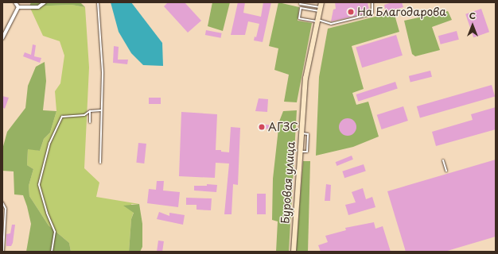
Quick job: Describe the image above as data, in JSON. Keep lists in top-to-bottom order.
{
  "streets": {
    "main road": ["Буровая улица"]
  },
  "places": ["На Благодарова", "АГЗС"],
  "north": "top"
}
